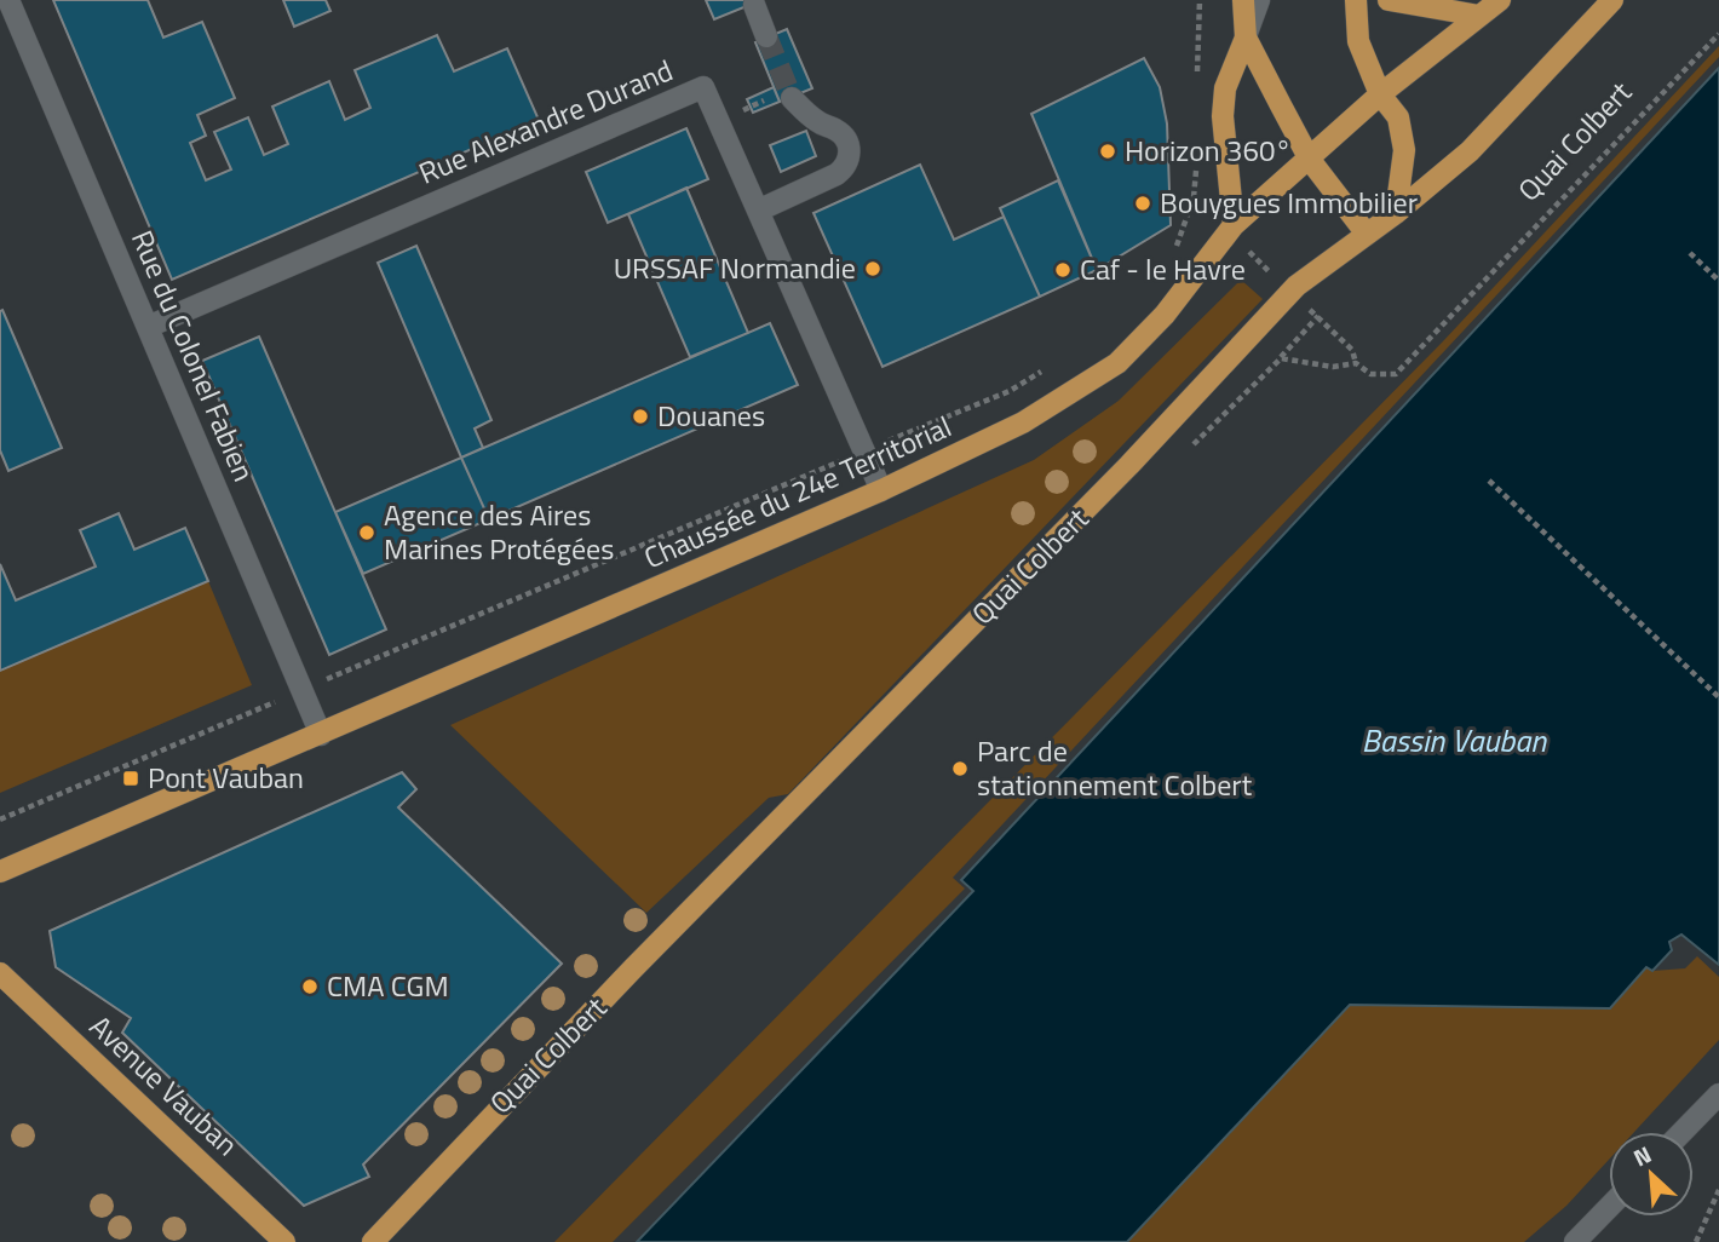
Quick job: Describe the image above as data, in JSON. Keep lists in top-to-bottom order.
{
  "streets": {
    "main road": ["Quai Colbert", "Chaussée du 24e Territorial", "Avenue Vauban"],
    "street": ["Rue Alexandre Durand", "Rue du Colonel Fabien"]
  },
  "crossings": [
    ["Rue Alexandre Durand", "Rue du Colonel Fabien"],
    ["Rue Alexandre Durand", "Chaussée du 24e Territorial"],
    ["Rue du Colonel Fabien", "Chaussée du 24e Territorial"]
  ],
  "water": ["Bassin Vauban"],
  "places": {
    "other": [
      "Horizon 360°",
      "Bouygues Immobilier",
      "URSSAF Normandie",
      "Caf - le Havre",
      "Douanes",
      "Agence des Aires Marines Protégées",
      "Parc de stationnement Colbert",
      "CMA CGM"
    ],
    "transit": ["Pont Vauban"]
  },
  "north": "top left"
}
